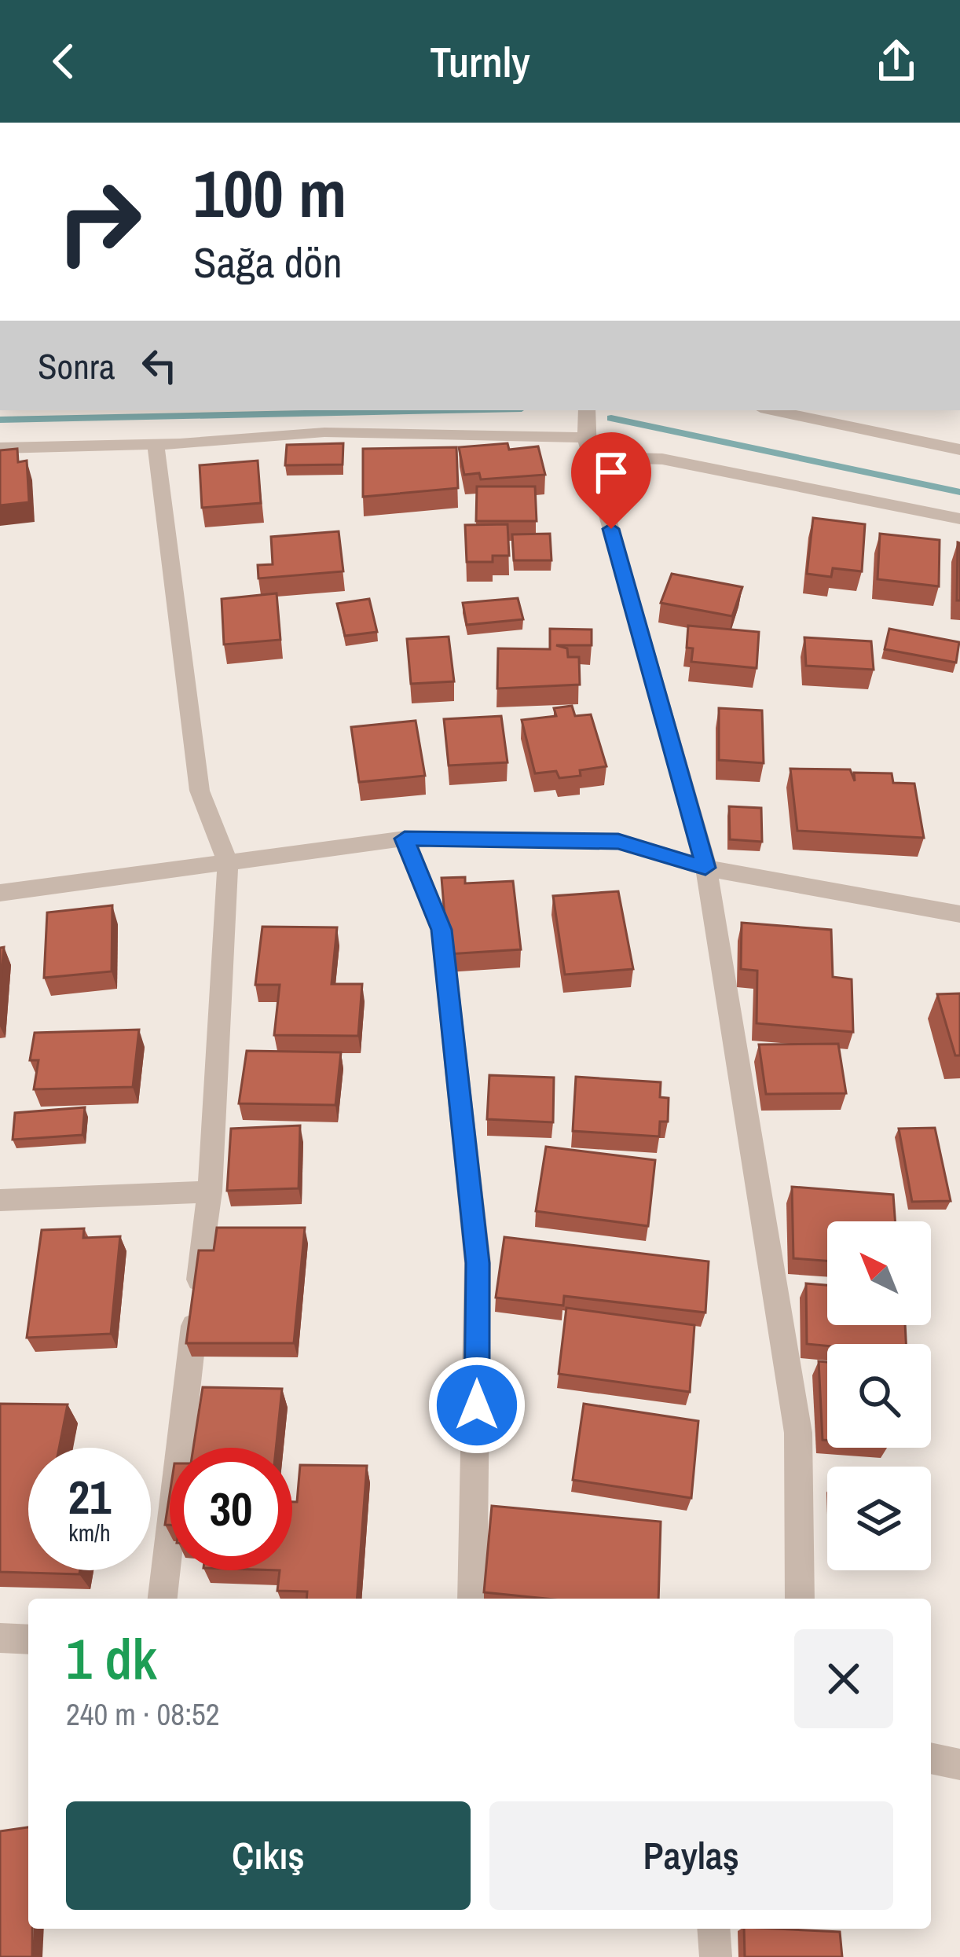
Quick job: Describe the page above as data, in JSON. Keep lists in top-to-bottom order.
{
  "north": "top left",
  "page": {
    "header": "Turnly",
    "turn": ["100 m", "Sağa dön"],
    "then": "Sonra",
    "speed": "21 km/h",
    "limit": "30",
    "heading": ["1 dk", "240 m · 08:52"],
    "buttons": ["Çıkış", "Paylaş"]
  }
}
